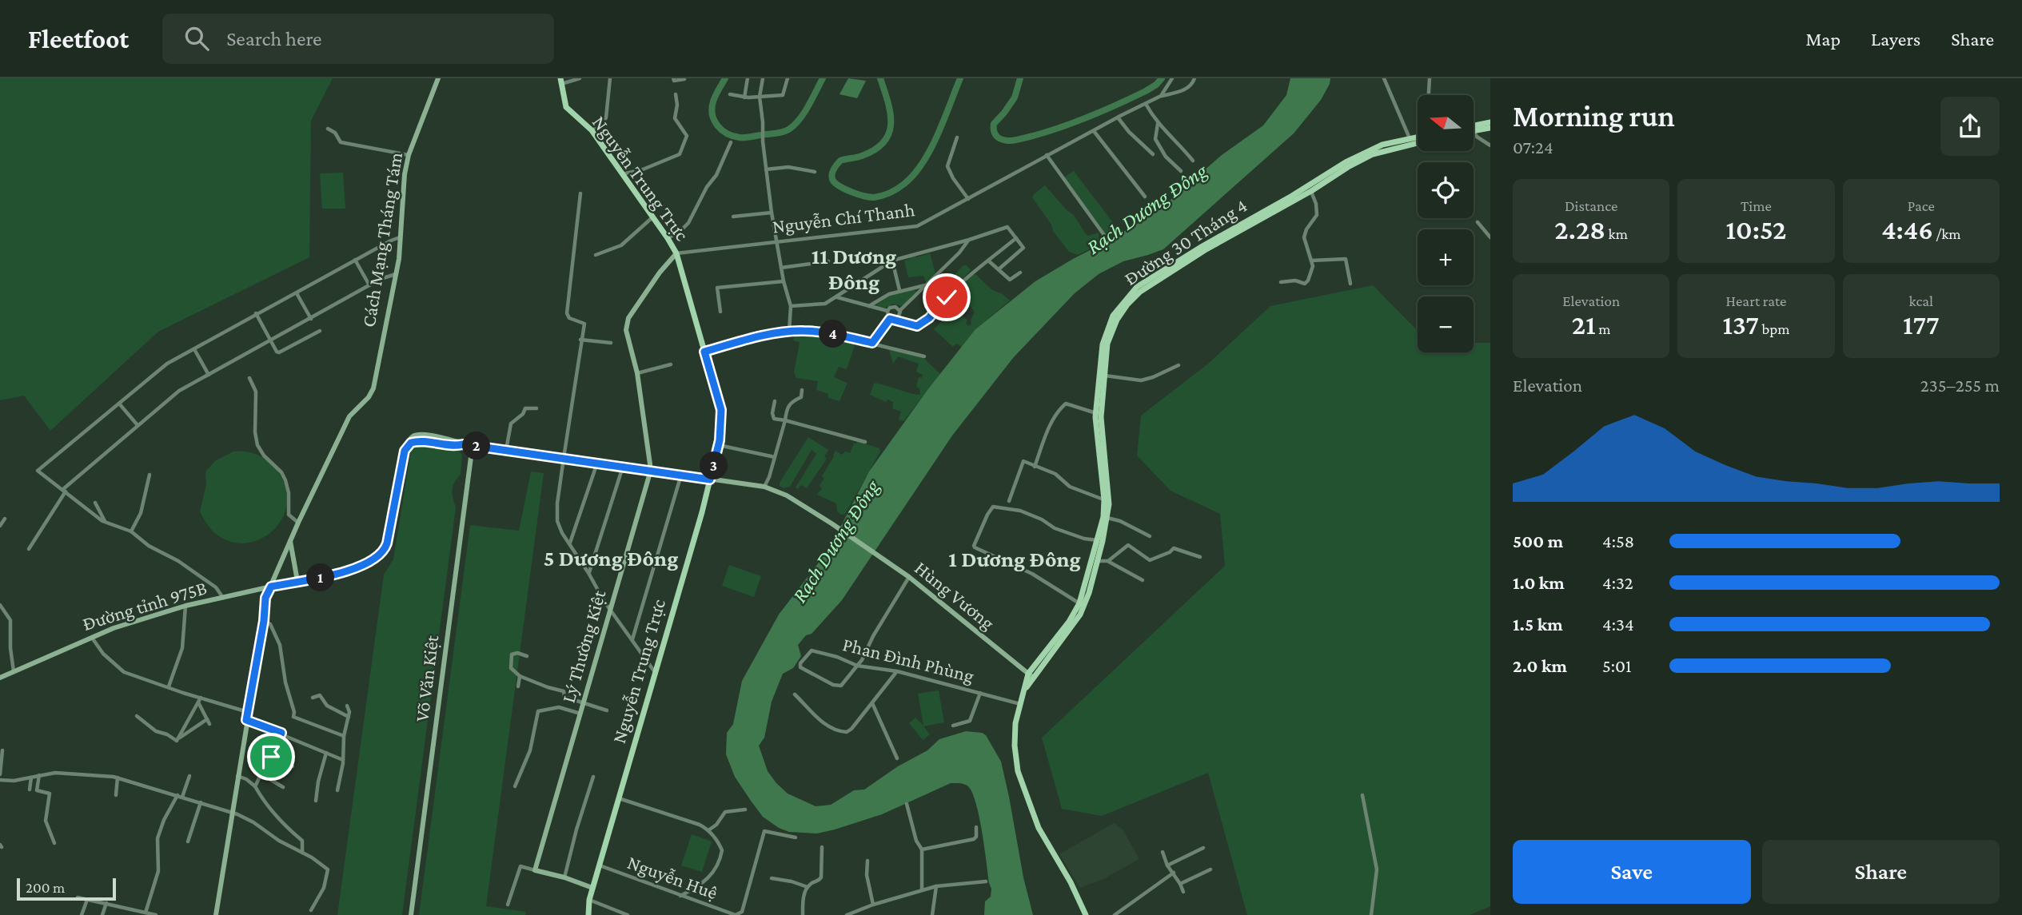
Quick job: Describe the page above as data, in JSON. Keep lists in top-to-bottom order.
{
  "streets": {
    "main road": ["Nguyễn Trung Trực", "Đường 30 Tháng 4"],
    "street": [
      "Nguyễn Chí Thanh",
      "Cách Mạng Tháng Tám",
      "Hùng Vương",
      "Đường tỉnh 975B",
      "Lý Thường Kiệt",
      "Phan Đình Phùng",
      "Võ Văn Kiệt",
      "Nguyễn Huệ"
    ]
  },
  "crossings": [
    ["Nguyễn Trung Trực", "Nguyễn Chí Thanh"],
    ["Nguyễn Trung Trực", "Lý Thường Kiệt"],
    ["Nguyễn Trung Trực", "Nguyễn Huệ"],
    ["Nguyễn Chí Thanh", "Lý Thường Kiệt"],
    ["Cách Mạng Tháng Tám", "Đường tỉnh 975B"],
    ["Đường 30 Tháng 4", "Hùng Vương"],
    ["Đường 30 Tháng 4", "Phan Đình Phùng"]
  ],
  "districts": ["11 Dương Đông", "5 Dương Đông", "1 Dương Đông"],
  "water": ["Rạch Dương Đông"],
  "scale_bar": "200 m",
  "north": "left",
  "page": {
    "header": "Fleetfoot",
    "search": "Search here",
    "nav": ["Map", "Layers", "Share"],
    "heading": ["Morning run", "07:24"],
    "map_buttons": ["+", "−"],
    "stats": [
      ["Distance", "2.28 km"],
      ["Time", "10:52"],
      ["Pace", "4:46 /km"],
      ["Elevation", "21 m"],
      ["Heart rate", "137 bpm"],
      ["kcal", "177"]
    ],
    "pins": [
      "4",
      "2",
      "3",
      "1"
    ],
    "chart": ["Elevation", "235–255 m"],
    "list": [
      {
        "name": "500 m",
        "note": "4:58"
      },
      {
        "name": "1.0 km",
        "note": "4:32"
      },
      {
        "name": "1.5 km",
        "note": "4:34"
      },
      {
        "name": "2.0 km",
        "note": "5:01"
      }
    ],
    "buttons": ["Save", "Share"],
    "scale": "200 m"
  }
}
